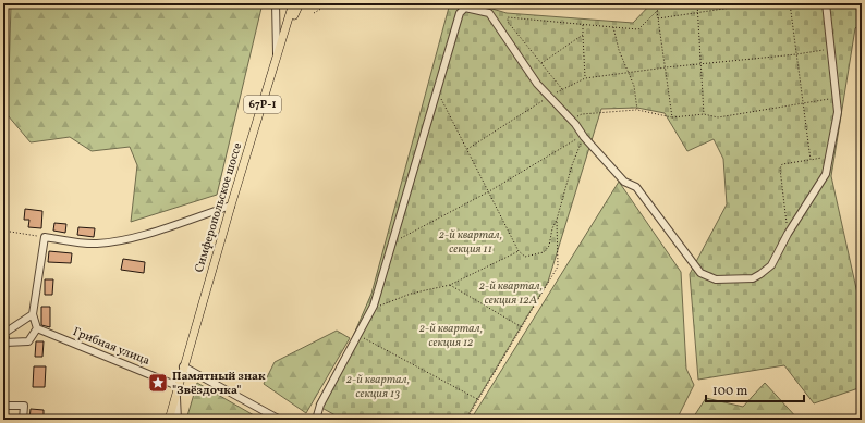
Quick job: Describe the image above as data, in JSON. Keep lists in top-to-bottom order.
{
  "streets": {
    "main road": ["67Р-1", "Симферопольское шоссе"],
    "street": ["Грибная улица"]
  },
  "crossings": [
    ["Симферопольское шоссе", "Грибная улица"]
  ],
  "parks": [
    "2-й квартал, секция 11",
    "2-й квартал, секция 12А",
    "2-й квартал, секция 12",
    "2-й квартал, секция 13"
  ],
  "places": {
    "place": ["Памятный знак \"Звёздочка\""]
  },
  "scale_bar": "100 m"
}
